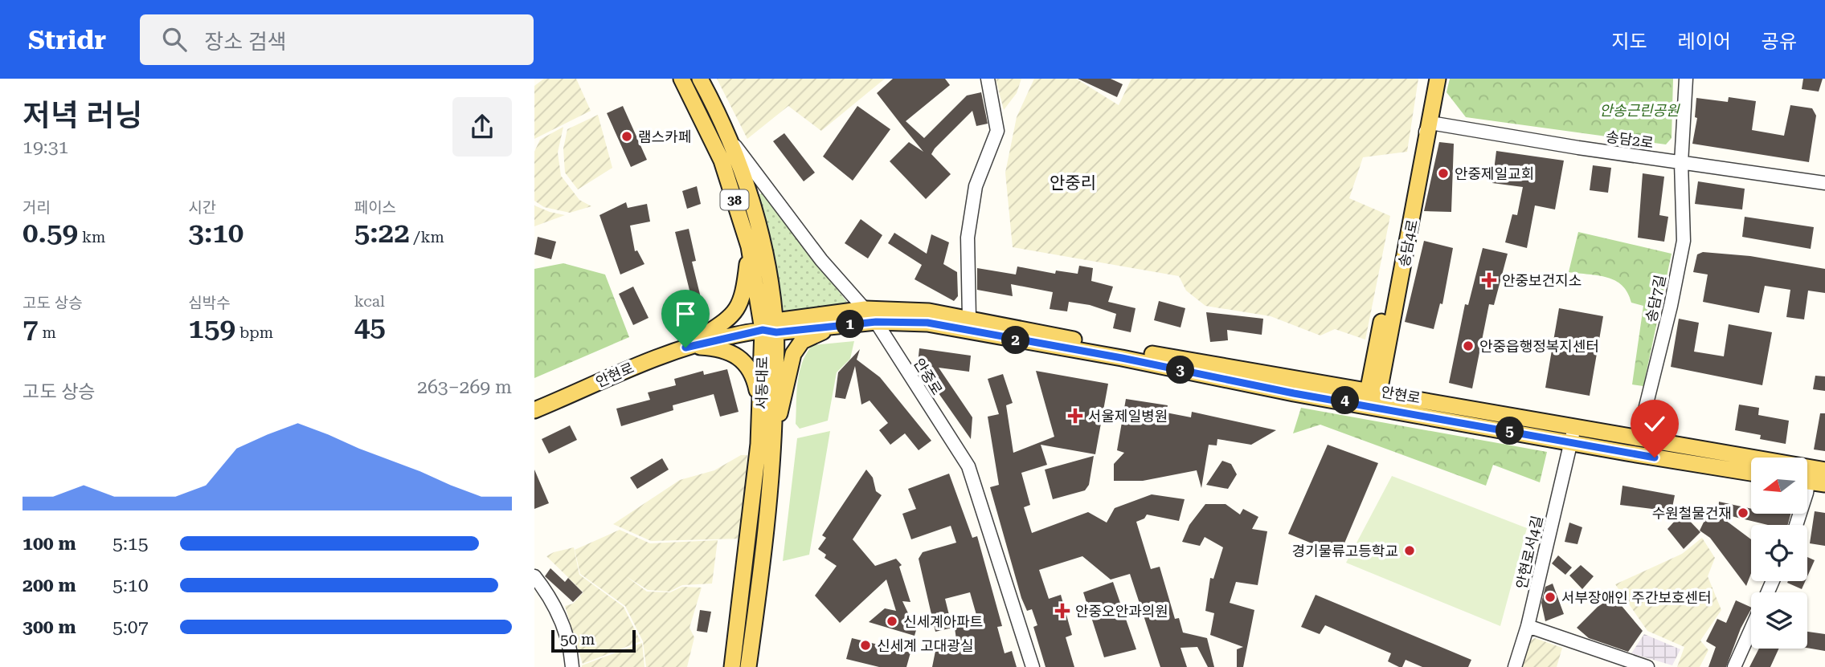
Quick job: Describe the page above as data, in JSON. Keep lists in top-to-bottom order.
{
  "streets": {
    "main road": [
      "38",
      "송담4로",
      "안현로",
      "서동대로"
    ],
    "street": [
      "송담2로",
      "송담7길",
      "안중로",
      "안현로서4길"
    ]
  },
  "crossings": [
    ["송담2로", "송담4로"],
    ["송담2로", "송담7길"],
    ["송담4로", "안현로"],
    ["송담7길", "안현로"],
    ["안현로", "안중로"],
    ["안현로", "서동대로"],
    ["안현로", "안현로서4길"],
    ["안중로", "서동대로"]
  ],
  "districts": ["안중리"],
  "parks": ["안송근린공원"],
  "places": {
    "other": [
      "램스카페",
      "안중제일교회",
      "안중읍행정복지센터",
      "수원철물건재",
      "경기물류고등학교",
      "서부장애인 주간보호센터",
      "신세계아파트",
      "신세계 고대광실"
    ],
    "health": ["안중보건지소", "서울제일병원", "안중오안과의원"]
  },
  "scale_bar": "50 m",
  "north": "left",
  "page": {
    "header": "Stridr",
    "search": "장소 검색",
    "nav": ["지도", "레이어", "공유"],
    "heading": ["저녁 러닝", "19:31"],
    "stats": [
      ["거리", "0.59 km"],
      ["시간", "3:10"],
      ["페이스", "5:22 /km"],
      ["고도 상승", "7 m"],
      ["심박수", "159 bpm"],
      ["kcal", "45"]
    ],
    "pins": [
      "1",
      "2",
      "3",
      "4",
      "5"
    ],
    "chart": ["고도 상승", "263–269 m"],
    "list": [
      {
        "name": "100 m",
        "note": "5:15"
      },
      {
        "name": "200 m",
        "note": "5:10"
      },
      {
        "name": "300 m",
        "note": "5:07"
      }
    ],
    "scale": "50 m"
  }
}
